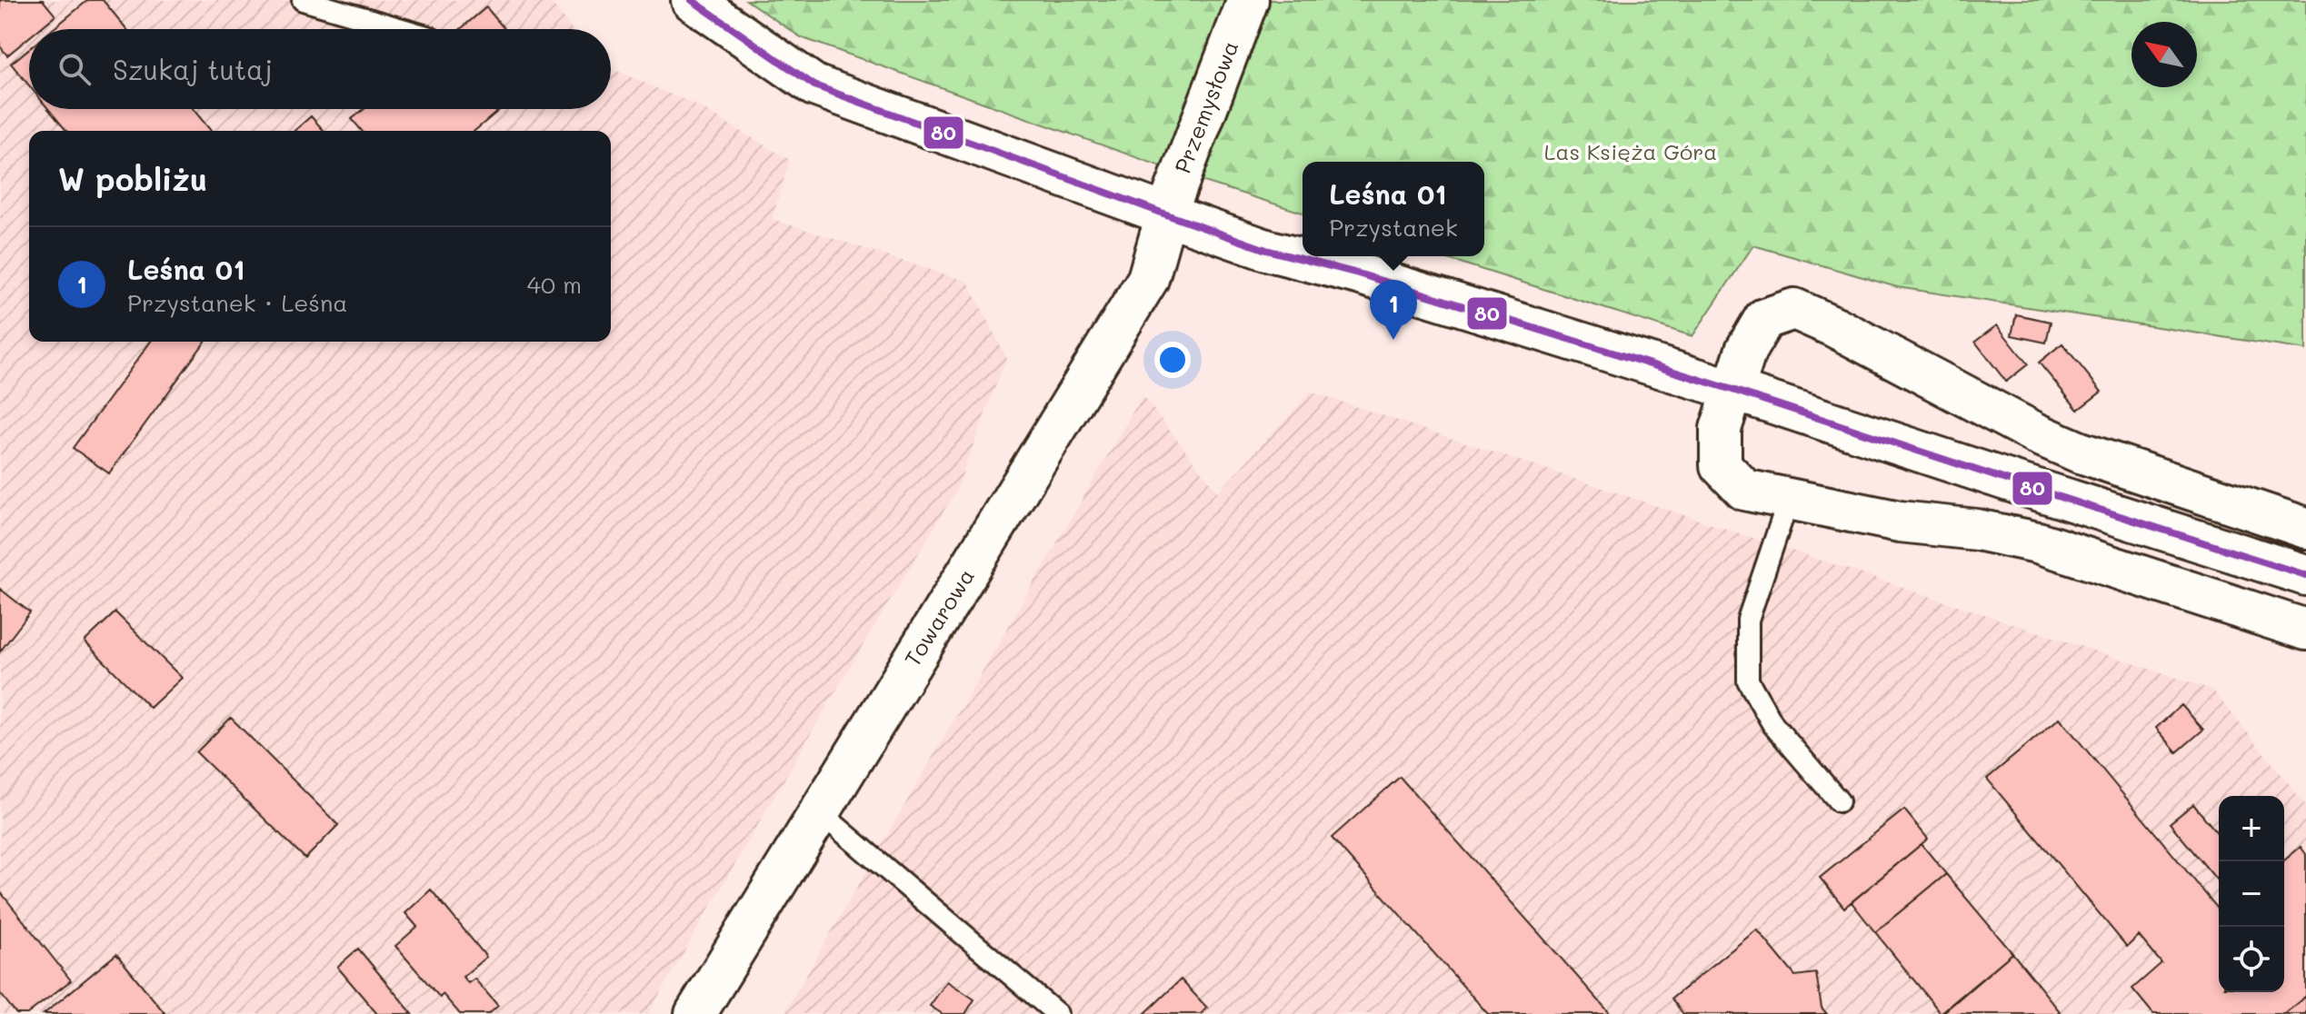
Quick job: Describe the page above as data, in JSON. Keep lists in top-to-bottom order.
{
  "streets": {
    "street": ["Przemysłowa", "Towarowa"]
  },
  "crossings": [
    ["Przemysłowa", "Towarowa"]
  ],
  "parks": ["Las Księża Góra"],
  "lines": ["transit line 80"],
  "north": "top left",
  "page": {
    "search": "Szukaj tutaj",
    "heading": "W pobliżu",
    "popup": ["Leśna 01", "Przystanek"],
    "list": [
      {
        "mark": "1",
        "name": "Leśna 01",
        "note": "Przystanek · Leśna",
        "value": "40 m"
      }
    ],
    "pins": "1",
    "map_buttons": ["+", "−"]
  }
}
